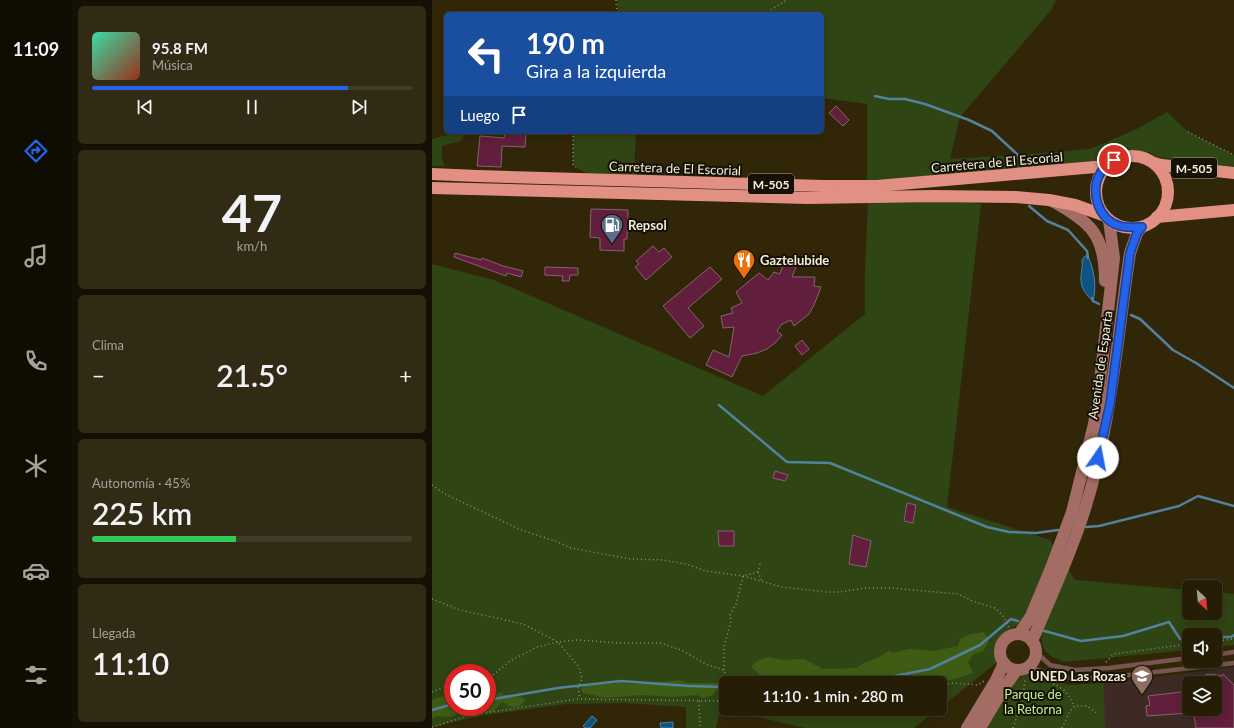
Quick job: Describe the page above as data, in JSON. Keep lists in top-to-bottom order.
{
  "streets": {
    "highway": ["Carretera de El Escorial", "M-505"],
    "main road": ["Avenida de Esparta"]
  },
  "crossings": [
    ["Carretera de El Escorial", "M-505"],
    ["Carretera de El Escorial", "Avenida de Esparta"],
    ["M-505", "Avenida de Esparta"]
  ],
  "parks": ["Parque de la Retorna"],
  "places": {
    "fuel station": ["Repsol"],
    "restaurant": ["Gaztelubide"],
    "school or university": ["UNED Las Rozas"]
  },
  "north": "bottom right",
  "page": {
    "tabs": "11:09",
    "turn": ["190 m", "Gira a la izquierda"],
    "song": ["95.8 FM", "Música"],
    "then": "Luego",
    "tile": [
      ["47", "km/h"],
      "Clima",
      ["Autonomía · 45%", "225 km"],
      ["Llegada", "11:10"]
    ],
    "heat": ["−", "21.5°", "+"],
    "limit": "50",
    "trip": "11:10 · 1 min · 280 m"
  }
}
